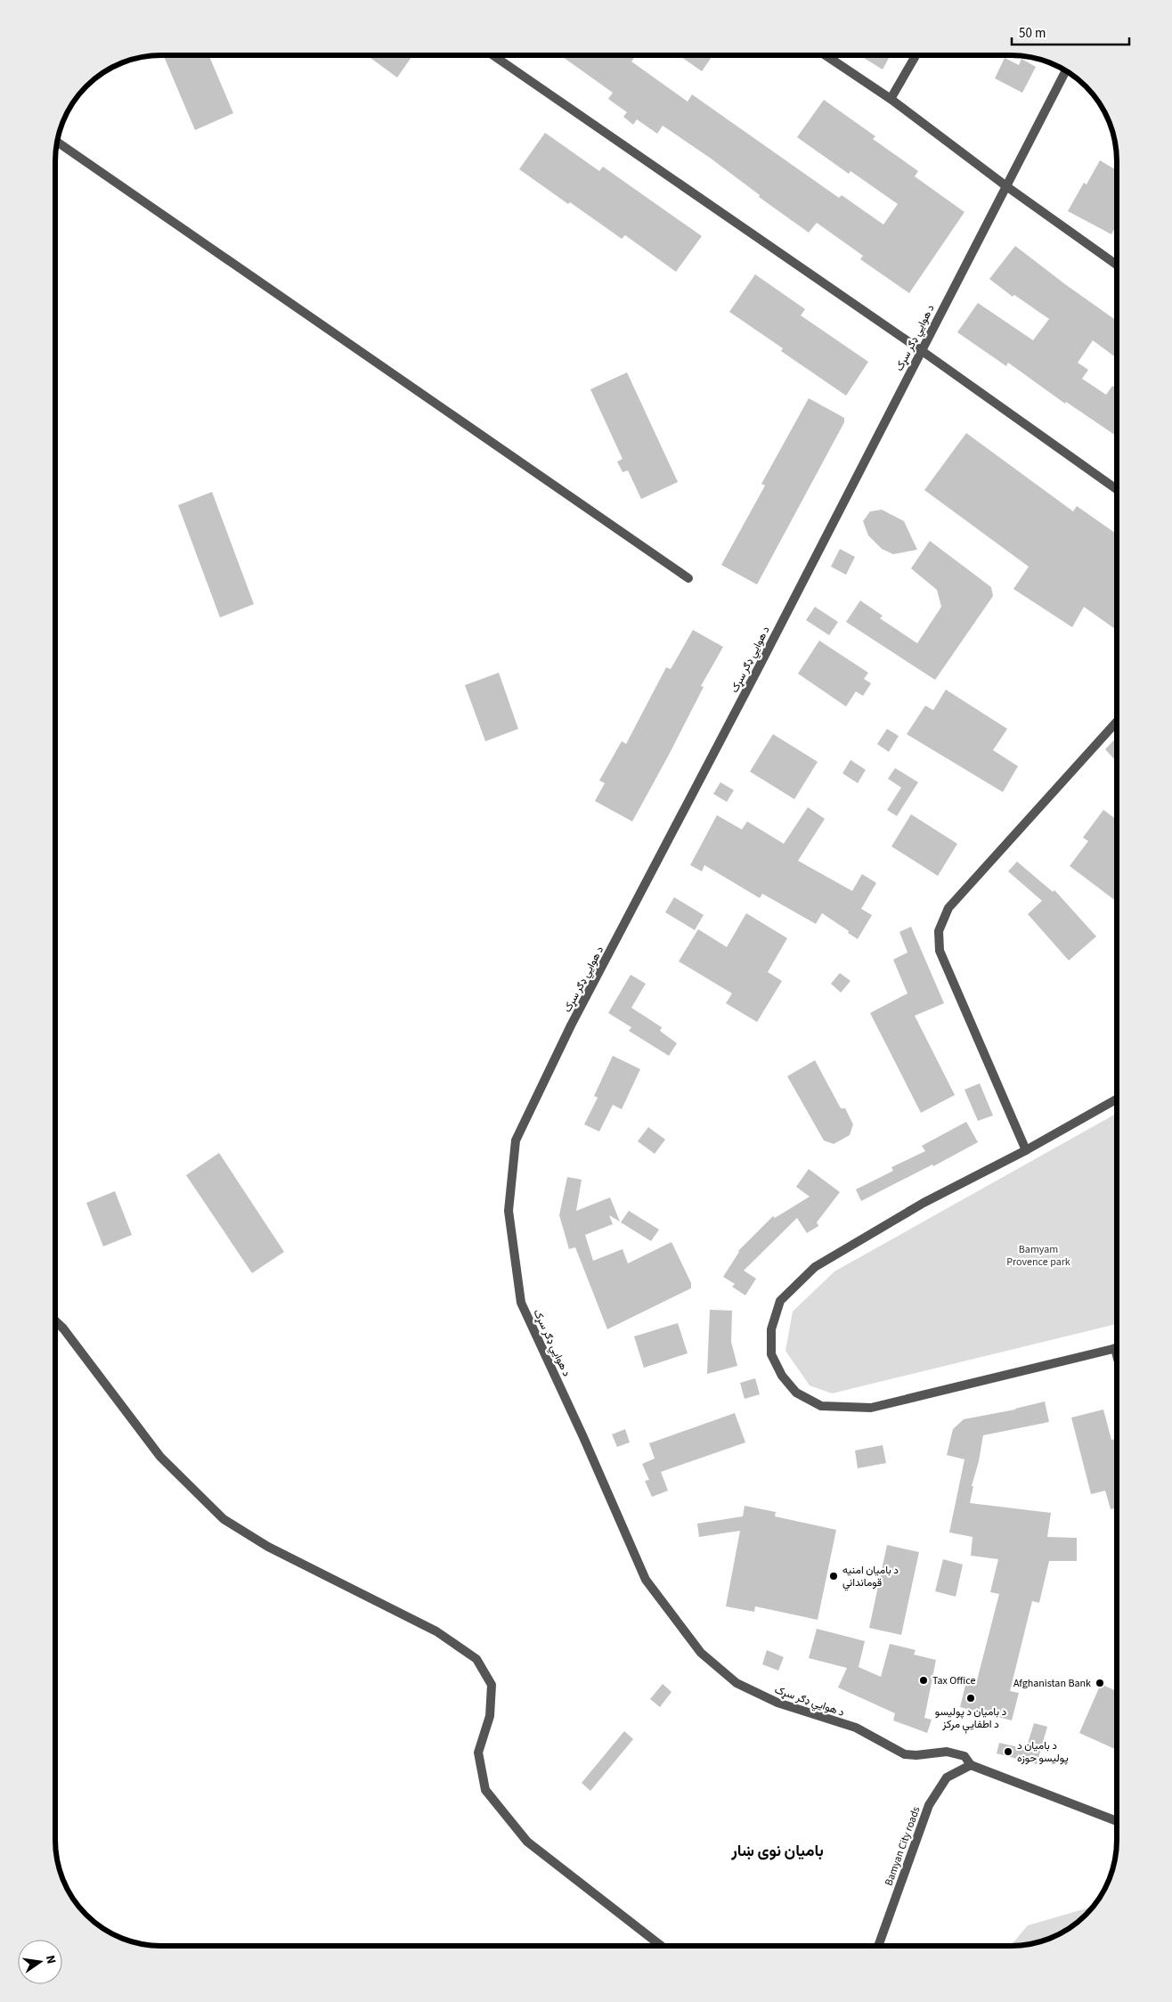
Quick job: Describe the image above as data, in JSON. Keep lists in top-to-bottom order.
{
  "streets": {
    "street": ["د هوايي ډګر سړک", "Bamyan City roads"]
  },
  "crossings": [
    ["د هوايي ډګر سړک", "Bamyan City roads"]
  ],
  "districts": ["باميان نوی ښار"],
  "parks": ["Bamyam Provence park"],
  "places": [
    "د بامیان امنیه قومانداني",
    "Tax Office",
    "Afghanistan Bank",
    "د بامیان د پولیسو د اطفايې مرکز",
    "د بامیان د پولیسو حوزه"
  ],
  "scale_bar": "50 m",
  "north": "right"
}
